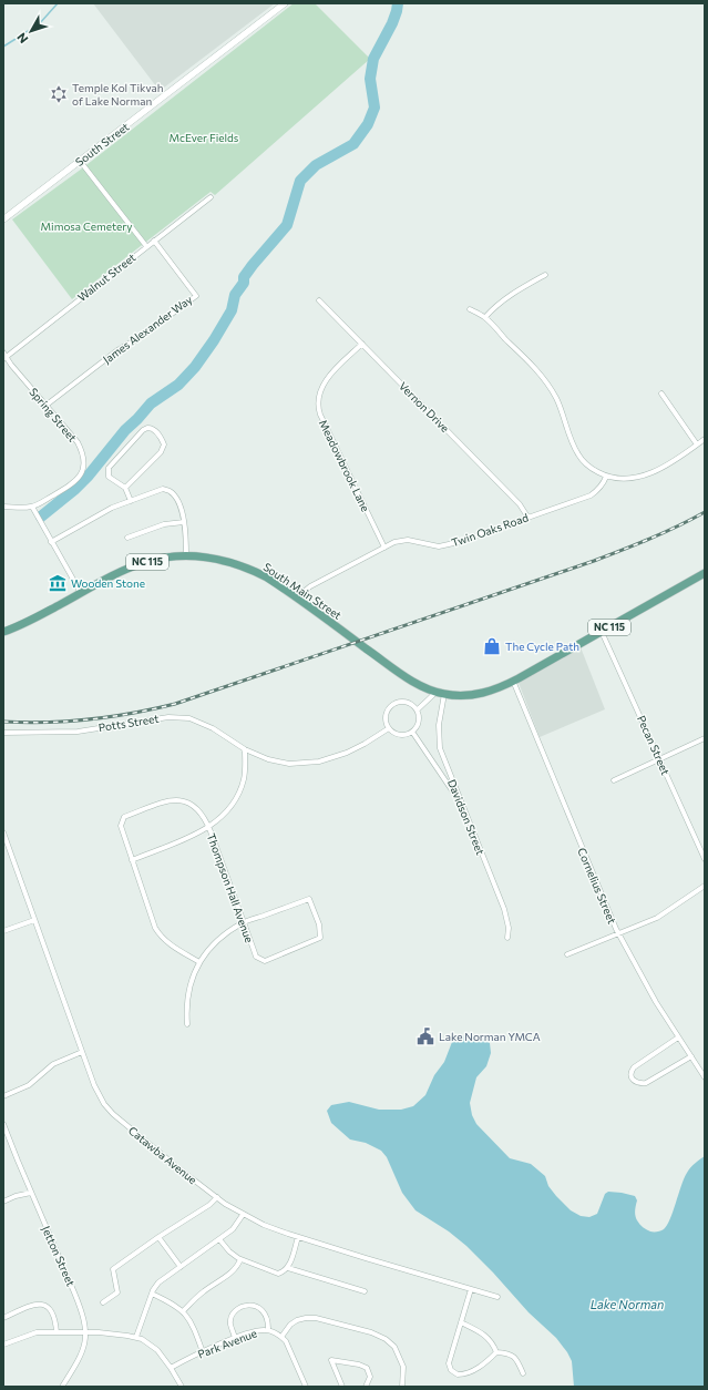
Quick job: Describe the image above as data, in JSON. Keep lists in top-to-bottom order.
{
  "streets": {
    "main road": ["NC 115", "South Main Street"],
    "street": [
      "South Street",
      "Walnut Street",
      "James Alexander Way",
      "Vernon Drive",
      "Spring Street",
      "Meadowbrook Lane",
      "Twin Oaks Road",
      "Potts Street",
      "Pecan Street",
      "Davidson Street",
      "Cornelius Street",
      "Thompson Hall Avenue",
      "Catawba Avenue",
      "Jetton Street",
      "Park Avenue"
    ]
  },
  "crossings": [
    ["Walnut Street", "James Alexander Way"],
    ["Walnut Street", "Spring Street"],
    ["James Alexander Way", "Spring Street"],
    ["Vernon Drive", "Meadowbrook Lane"],
    ["Vernon Drive", "Twin Oaks Road"],
    ["Meadowbrook Lane", "Twin Oaks Road"],
    ["Twin Oaks Road", "South Main Street"],
    ["NC 115", "South Main Street"],
    ["NC 115", "Pecan Street"],
    ["NC 115", "Davidson Street"],
    ["NC 115", "Cornelius Street"],
    ["South Main Street", "Davidson Street"]
  ],
  "water": ["Lake Norman"],
  "parks": ["McEver Fields", "Mimosa Cemetery"],
  "places": {
    "synagogue": ["Temple Kol Tikvah of Lake Norman"],
    "museum": ["Wooden Stone"],
    "shop": ["The Cycle Path"],
    "public building": ["Lake Norman YMCA"]
  },
  "north": "bottom left"
}
